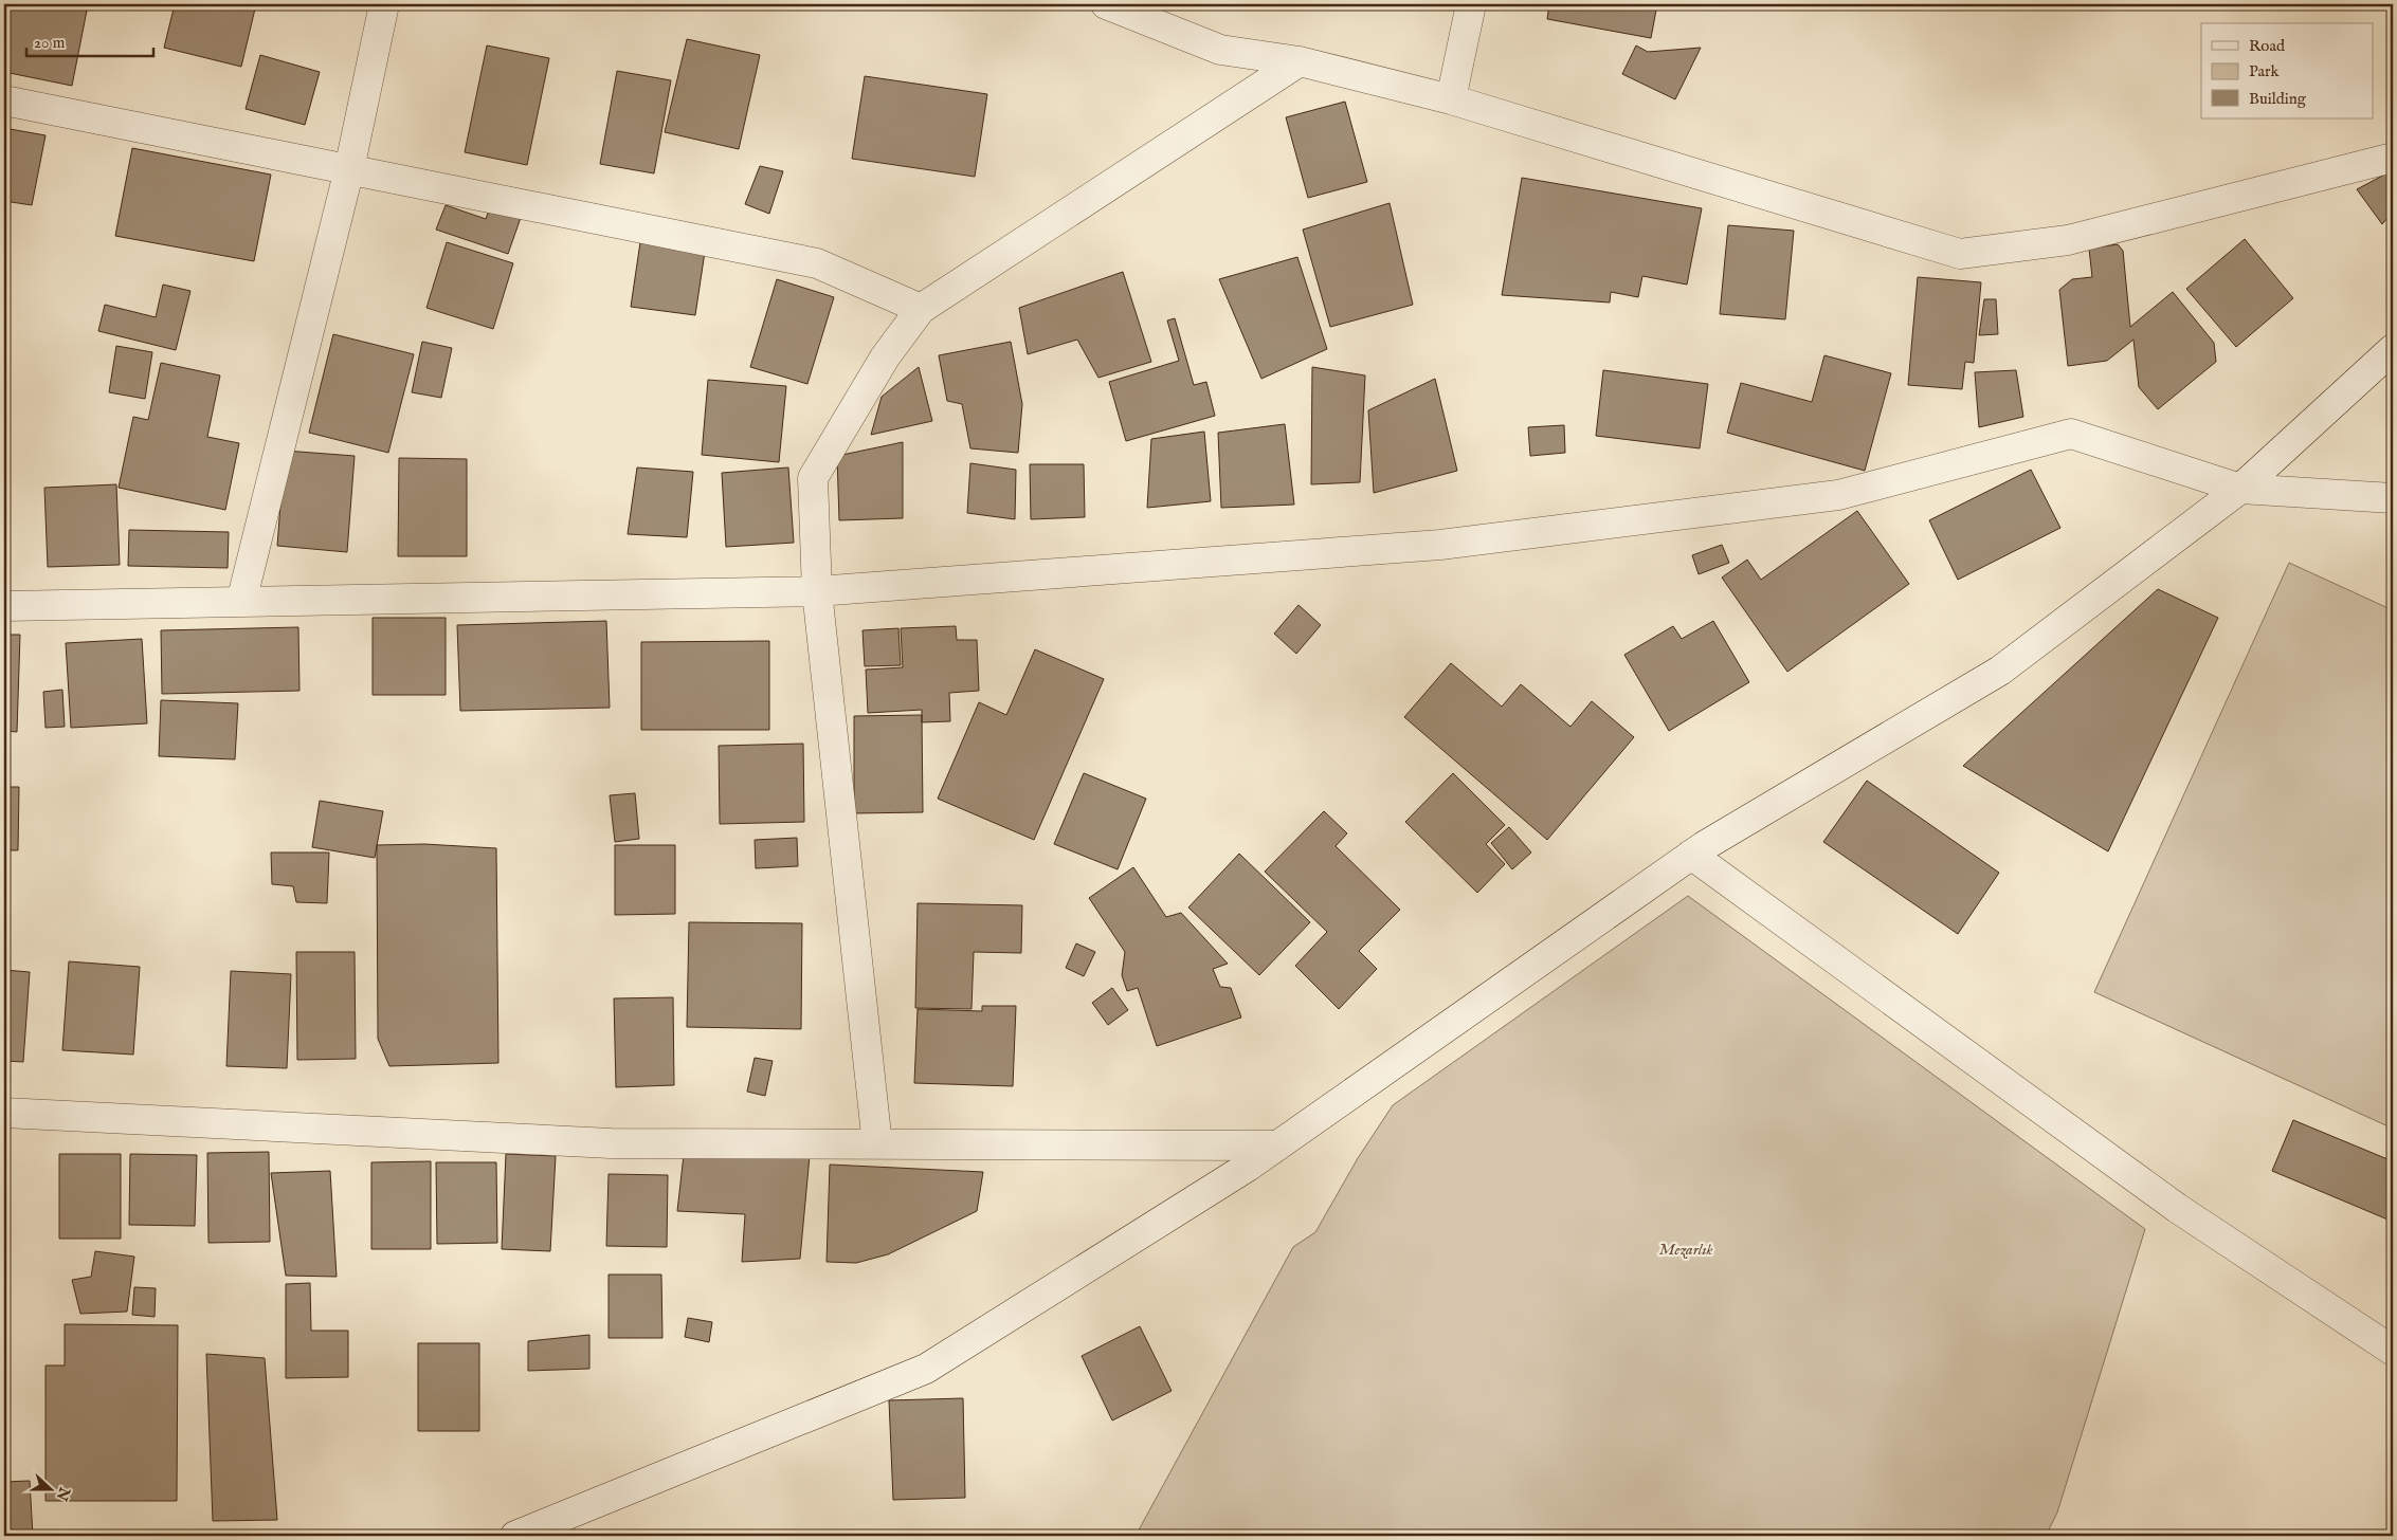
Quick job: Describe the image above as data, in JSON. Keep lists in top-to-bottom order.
{
  "parks": ["Mezarlık"],
  "legend": ["Road", "Park", "Building"],
  "scale_bar": "20 m",
  "north": "right"
}
